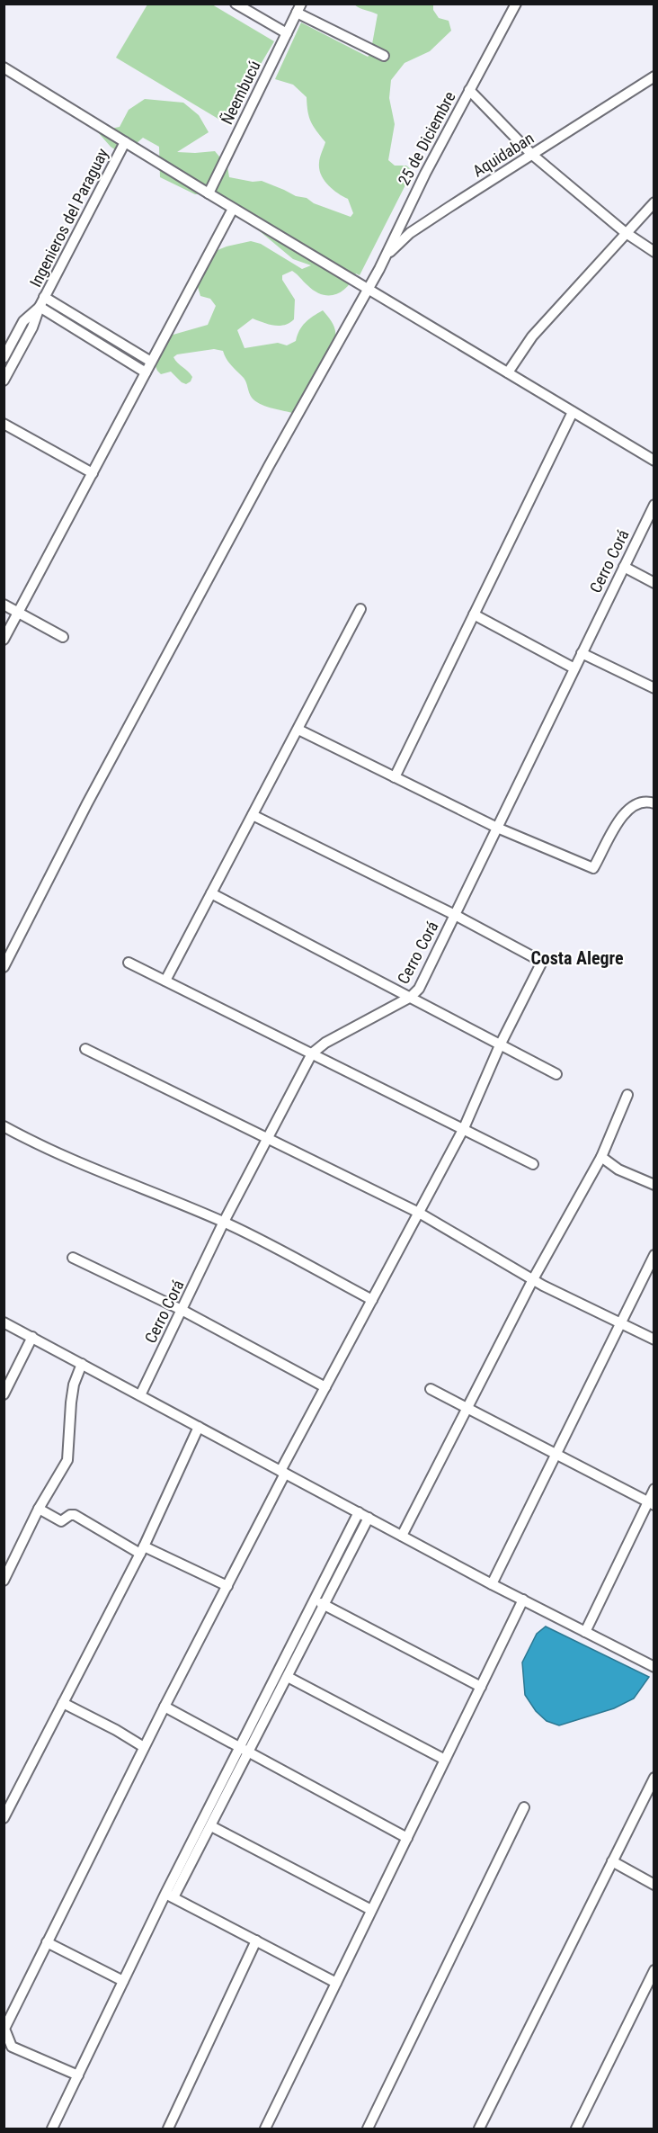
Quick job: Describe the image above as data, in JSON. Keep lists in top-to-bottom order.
{
  "streets": {
    "street": [
      "Ñeembucú",
      "25 de Diciembre",
      "Aquidaban",
      "Ingenieros del Paraguay",
      "Cerro Corá"
    ]
  },
  "crossings": [
    ["25 de Diciembre", "Aquidaban"]
  ],
  "districts": ["Costa Alegre"]
}
